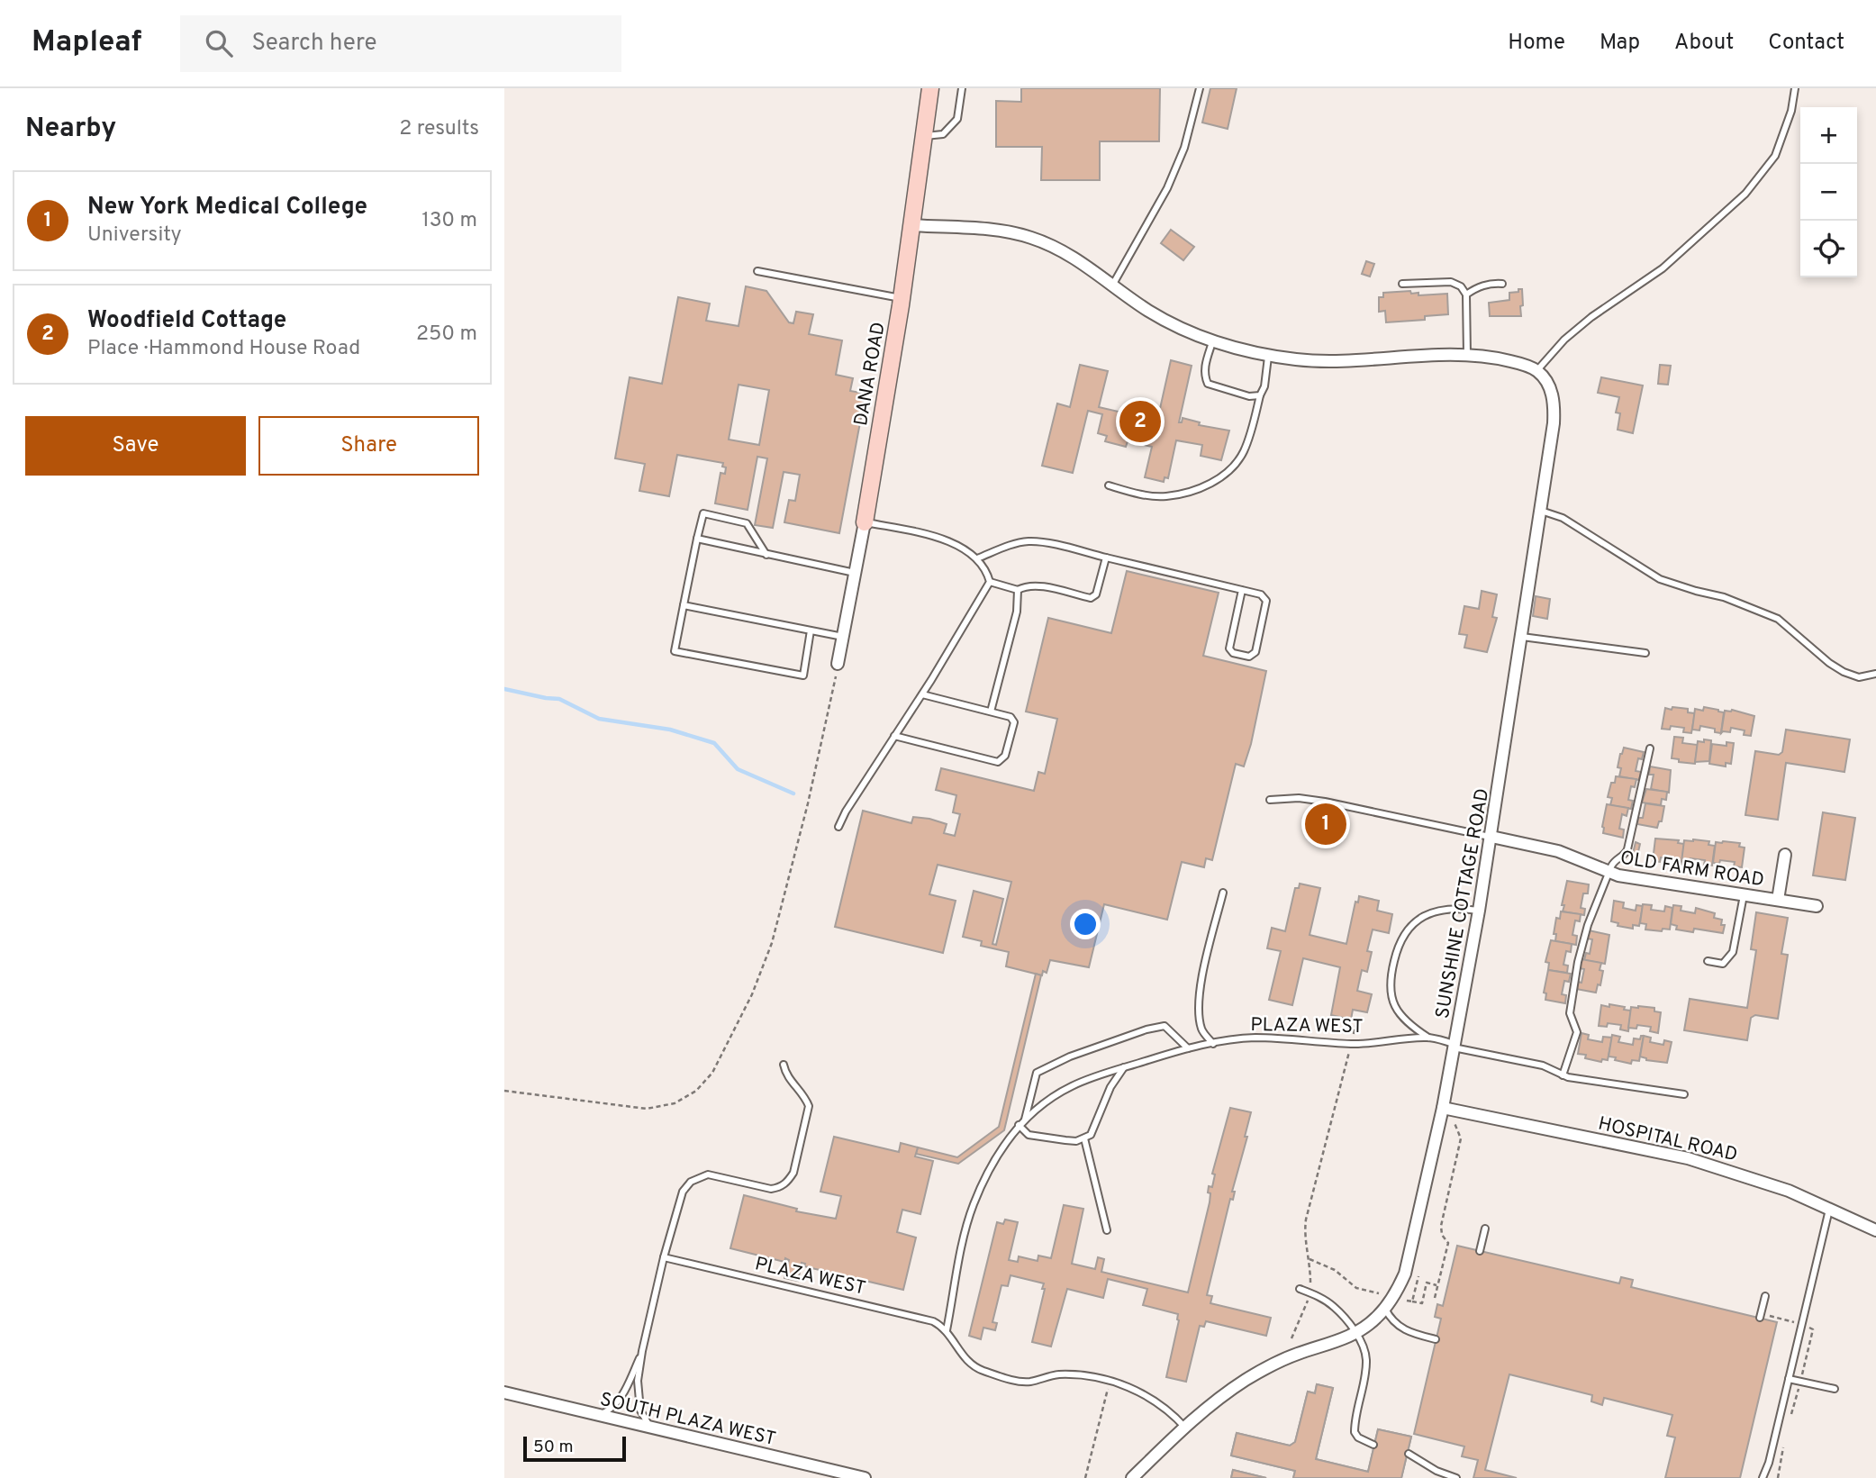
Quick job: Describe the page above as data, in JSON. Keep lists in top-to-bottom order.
{
  "streets": {
    "street": [
      "DANA ROAD",
      "OLD FARM ROAD",
      "SUNSHINE COTTAGE ROAD",
      "HOSPITAL ROAD",
      "SOUTH PLAZA WEST"
    ],
    "lane": ["PLAZA WEST"]
  },
  "crossings": [
    ["OLD FARM ROAD", "SUNSHINE COTTAGE ROAD"],
    ["SUNSHINE COTTAGE ROAD", "PLAZA WEST"],
    ["SUNSHINE COTTAGE ROAD", "HOSPITAL ROAD"]
  ],
  "scale_bar": "50 m",
  "page": {
    "header": "Mapleaf",
    "search": "Search here",
    "nav": [
      "Home",
      "Map",
      "About",
      "Contact"
    ],
    "heading": ["Nearby", "2 results"],
    "map_buttons": ["+", "−"],
    "list": [
      {
        "mark": "1",
        "name": "New York Medical College",
        "note": "University",
        "value": "130 m"
      },
      {
        "mark": "2",
        "name": "Woodfield Cottage",
        "note": "Place · Hammond House Road",
        "value": "250 m"
      }
    ],
    "buttons": ["Save", "Share"],
    "pins": ["2", "1"],
    "scale": "50 m"
  }
}
